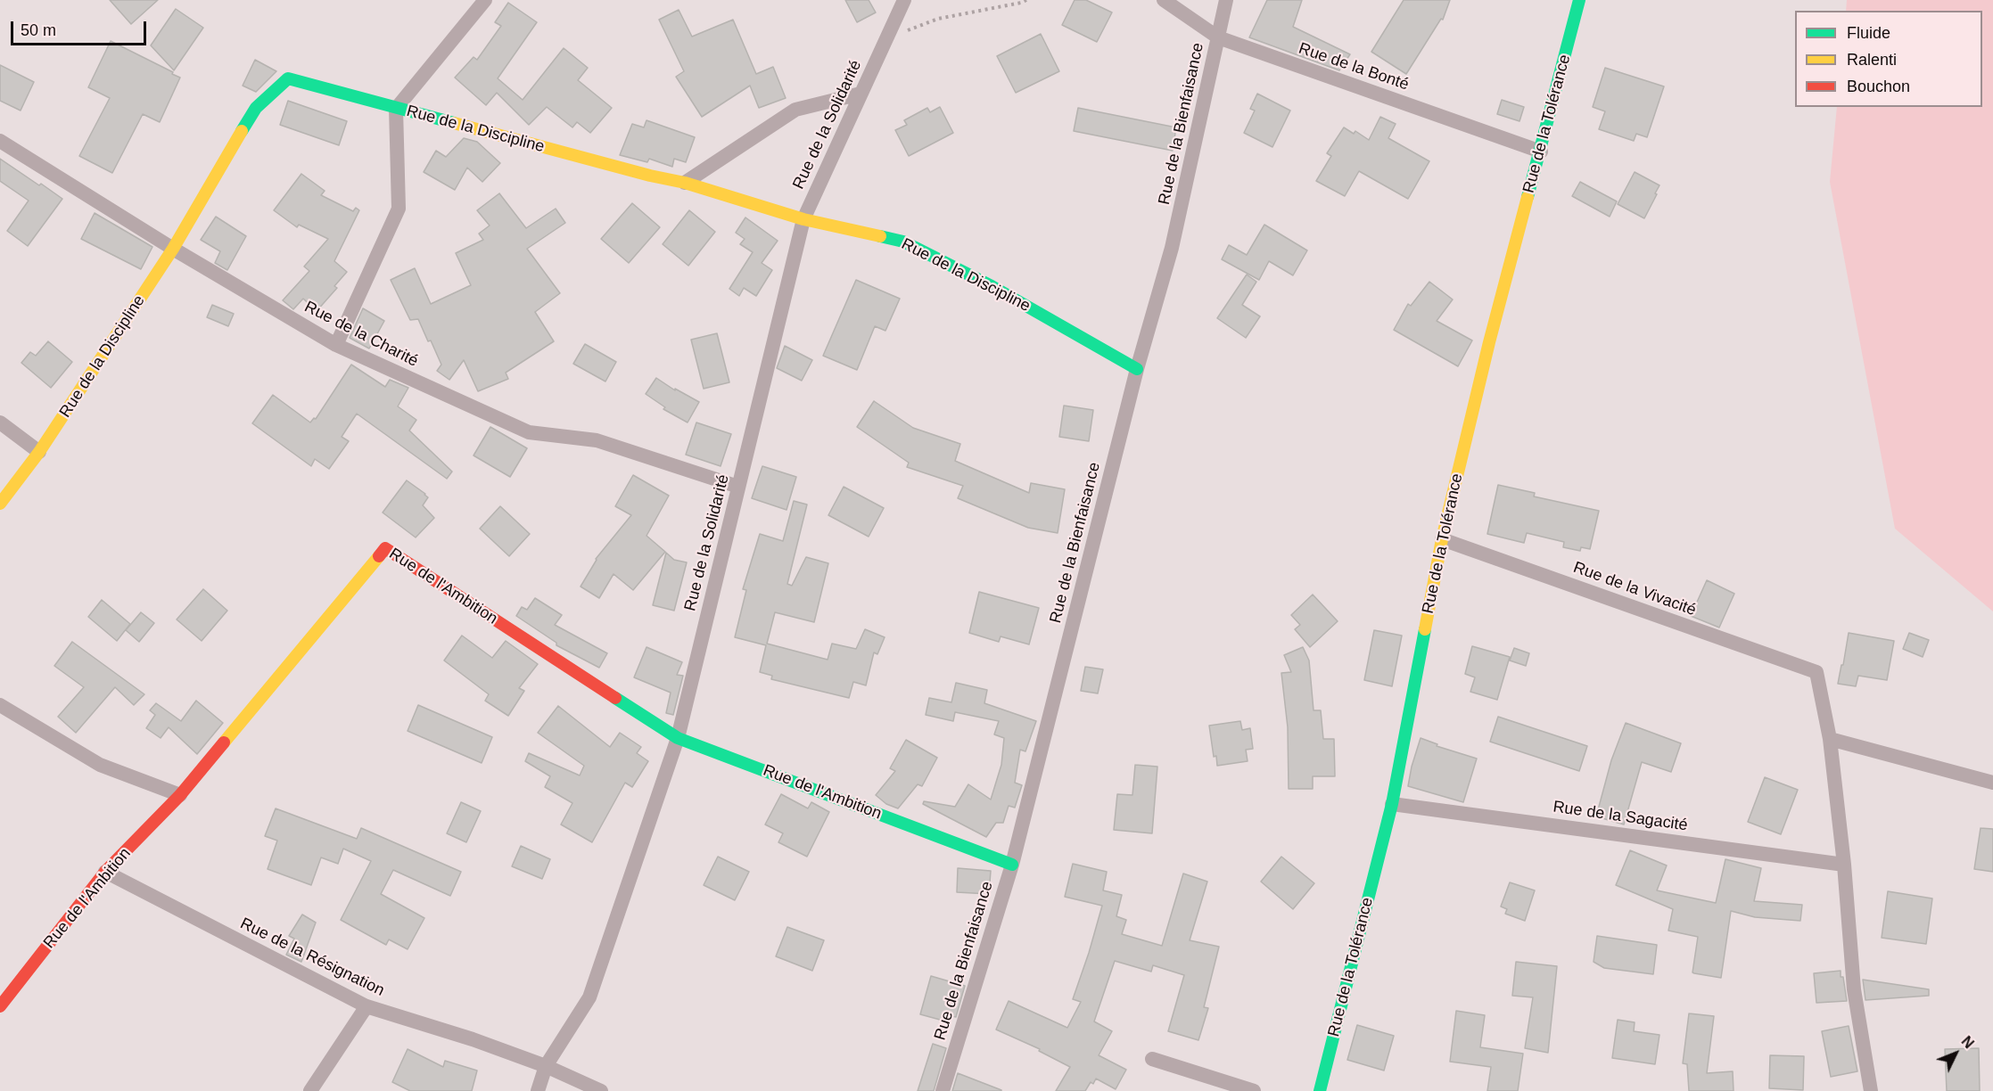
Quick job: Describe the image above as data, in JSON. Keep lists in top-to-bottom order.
{
  "streets": {
    "street": [
      "Rue de la Bonté",
      "Rue de la Bienfaisance",
      "Rue de la Tolérance",
      "Rue de la Solidarité",
      "Rue de la Discipline",
      "Rue de la Charité",
      "Rue de l'Ambition",
      "Rue de la Vivacité",
      "Rue de la Sagacité",
      "Rue de la Résignation"
    ]
  },
  "crossings": [
    ["Rue de la Bonté", "Rue de la Bienfaisance"],
    ["Rue de la Bonté", "Rue de la Tolérance"],
    ["Rue de la Bienfaisance", "Rue de la Discipline"],
    ["Rue de la Bienfaisance", "Rue de l'Ambition"],
    ["Rue de la Tolérance", "Rue de la Vivacité"],
    ["Rue de la Tolérance", "Rue de la Sagacité"],
    ["Rue de la Solidarité", "Rue de la Discipline"],
    ["Rue de la Solidarité", "Rue de la Charité"],
    ["Rue de la Solidarité", "Rue de l'Ambition"],
    ["Rue de la Solidarité", "Rue de la Résignation"],
    ["Rue de la Discipline", "Rue de la Charité"],
    ["Rue de l'Ambition", "Rue de la Résignation"]
  ],
  "legend": ["Fluide", "Ralenti", "Bouchon"],
  "scale_bar": "50 m",
  "north": "top right"
}
